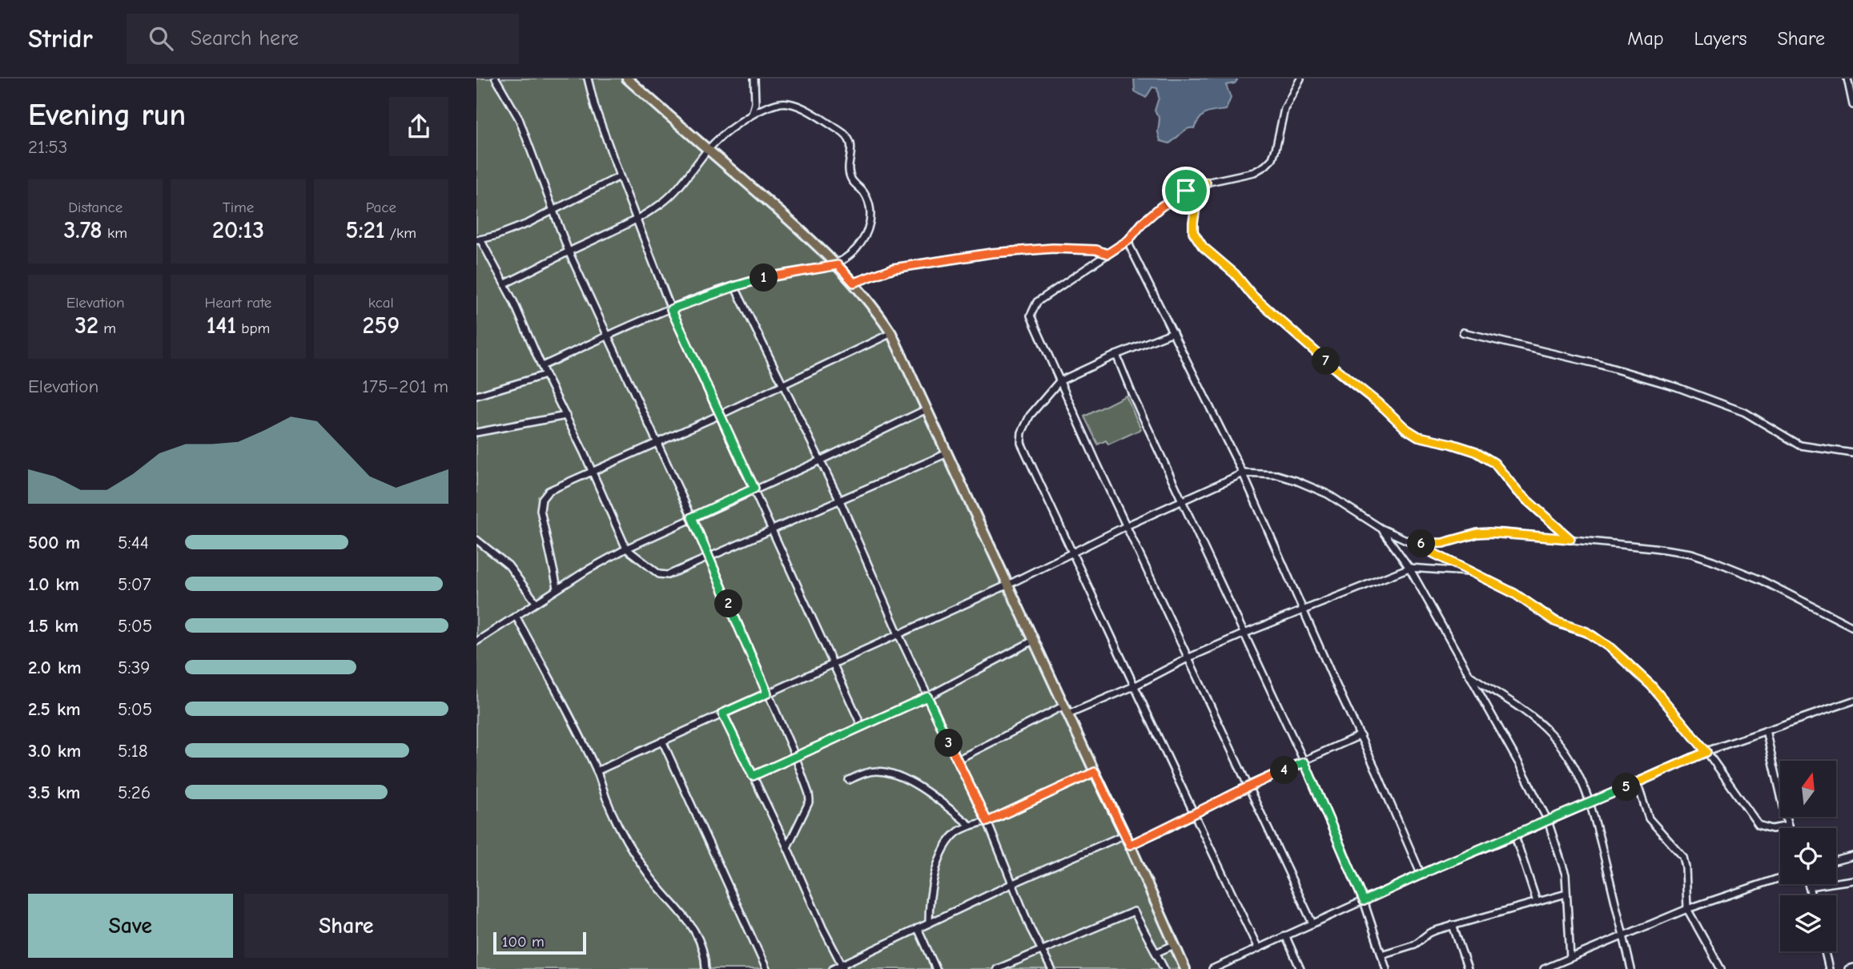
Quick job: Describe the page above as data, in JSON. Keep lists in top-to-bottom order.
{
  "scale_bar": "100 m",
  "north": "top",
  "page": {
    "header": "Stridr",
    "search": "Search here",
    "nav": ["Map", "Layers", "Share"],
    "heading": ["Evening run", "21:53"],
    "stats": [
      ["Distance", "3.78 km"],
      ["Time", "20:13"],
      ["Pace", "5:21 /km"],
      ["Elevation", "32 m"],
      ["Heart rate", "141 bpm"],
      ["kcal", "259"]
    ],
    "pins": [
      "1",
      "7",
      "6",
      "2",
      "3",
      "4",
      "5"
    ],
    "chart": ["Elevation", "175–201 m"],
    "list": [
      {
        "name": "500 m",
        "note": "5:44"
      },
      {
        "name": "1.0 km",
        "note": "5:07"
      },
      {
        "name": "1.5 km",
        "note": "5:05"
      },
      {
        "name": "2.0 km",
        "note": "5:39"
      },
      {
        "name": "2.5 km",
        "note": "5:05"
      },
      {
        "name": "3.0 km",
        "note": "5:18"
      },
      {
        "name": "3.5 km",
        "note": "5:26"
      }
    ],
    "buttons": ["Save", "Share"],
    "scale": "100 m"
  }
}
